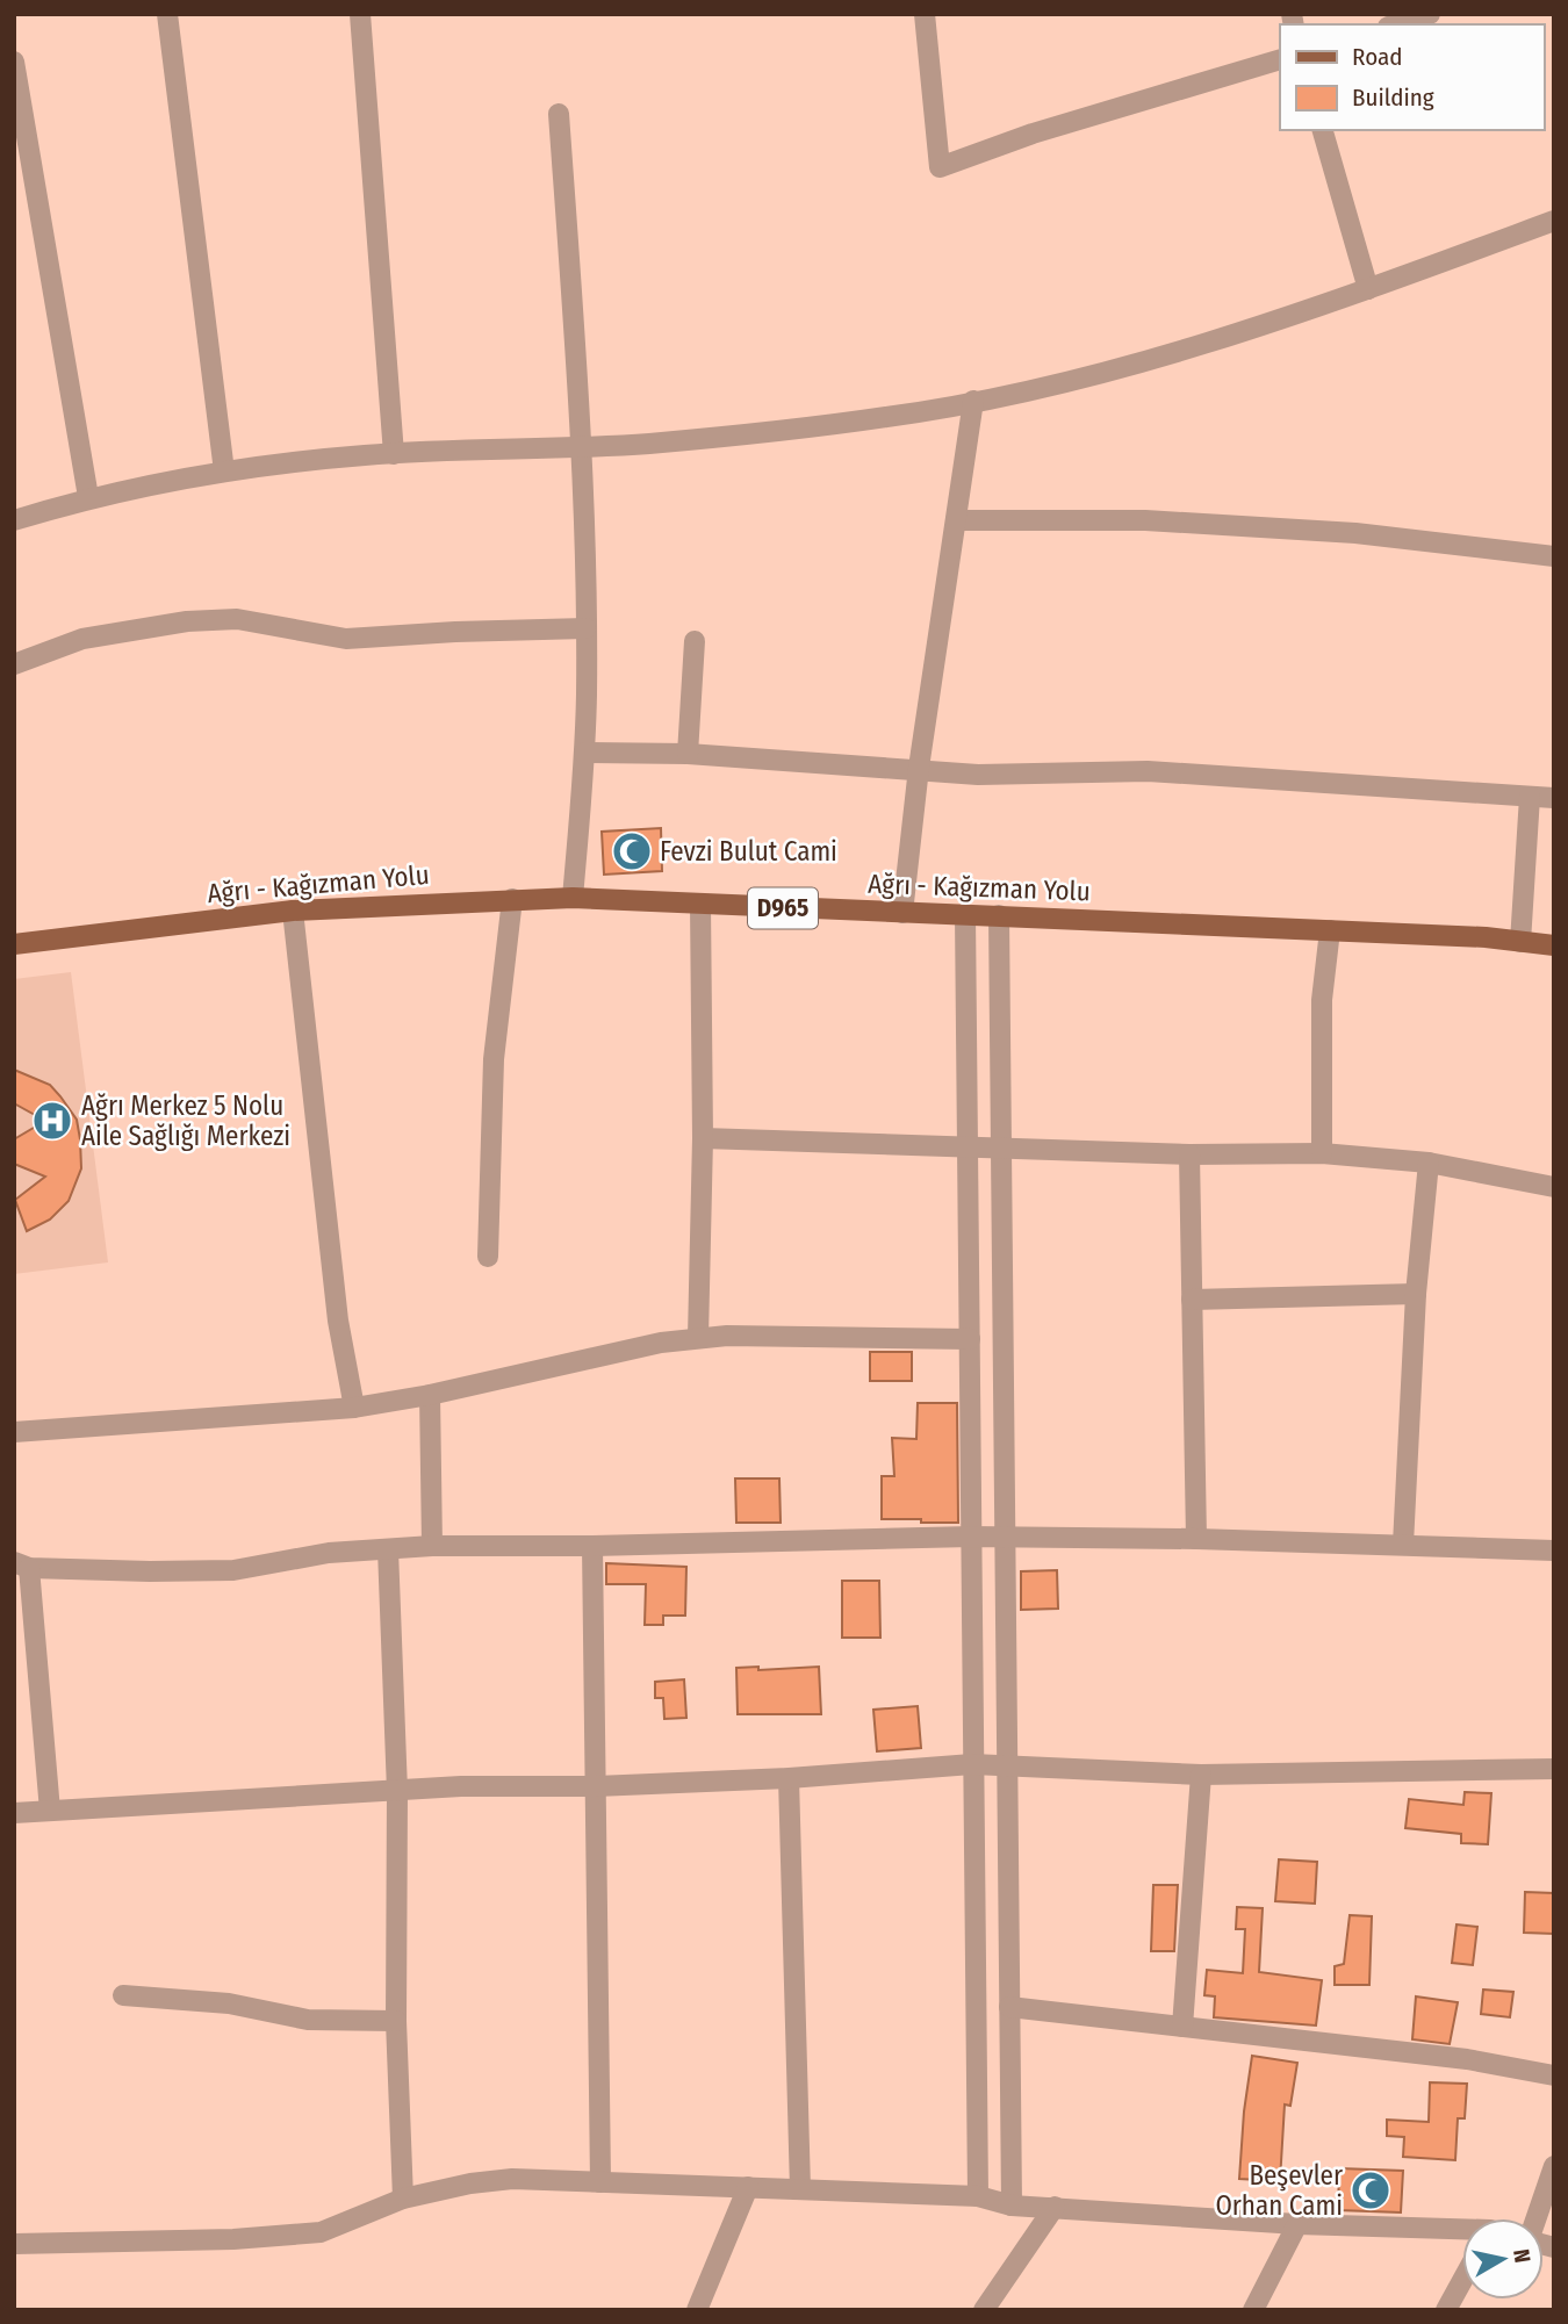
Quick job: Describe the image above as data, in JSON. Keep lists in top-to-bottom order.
{
  "streets": {
    "main road": ["Ağrı - Kağızman Yolu", "D965"]
  },
  "places": {
    "mosque": ["Fevzi Bulut Cami", "Beşevler Orhan Cami"],
    "hospital": ["Ağrı Merkez 5 Nolu Aile Sağlığı Merkezi"]
  },
  "legend": ["Road", "Building"],
  "north": "right"
}
